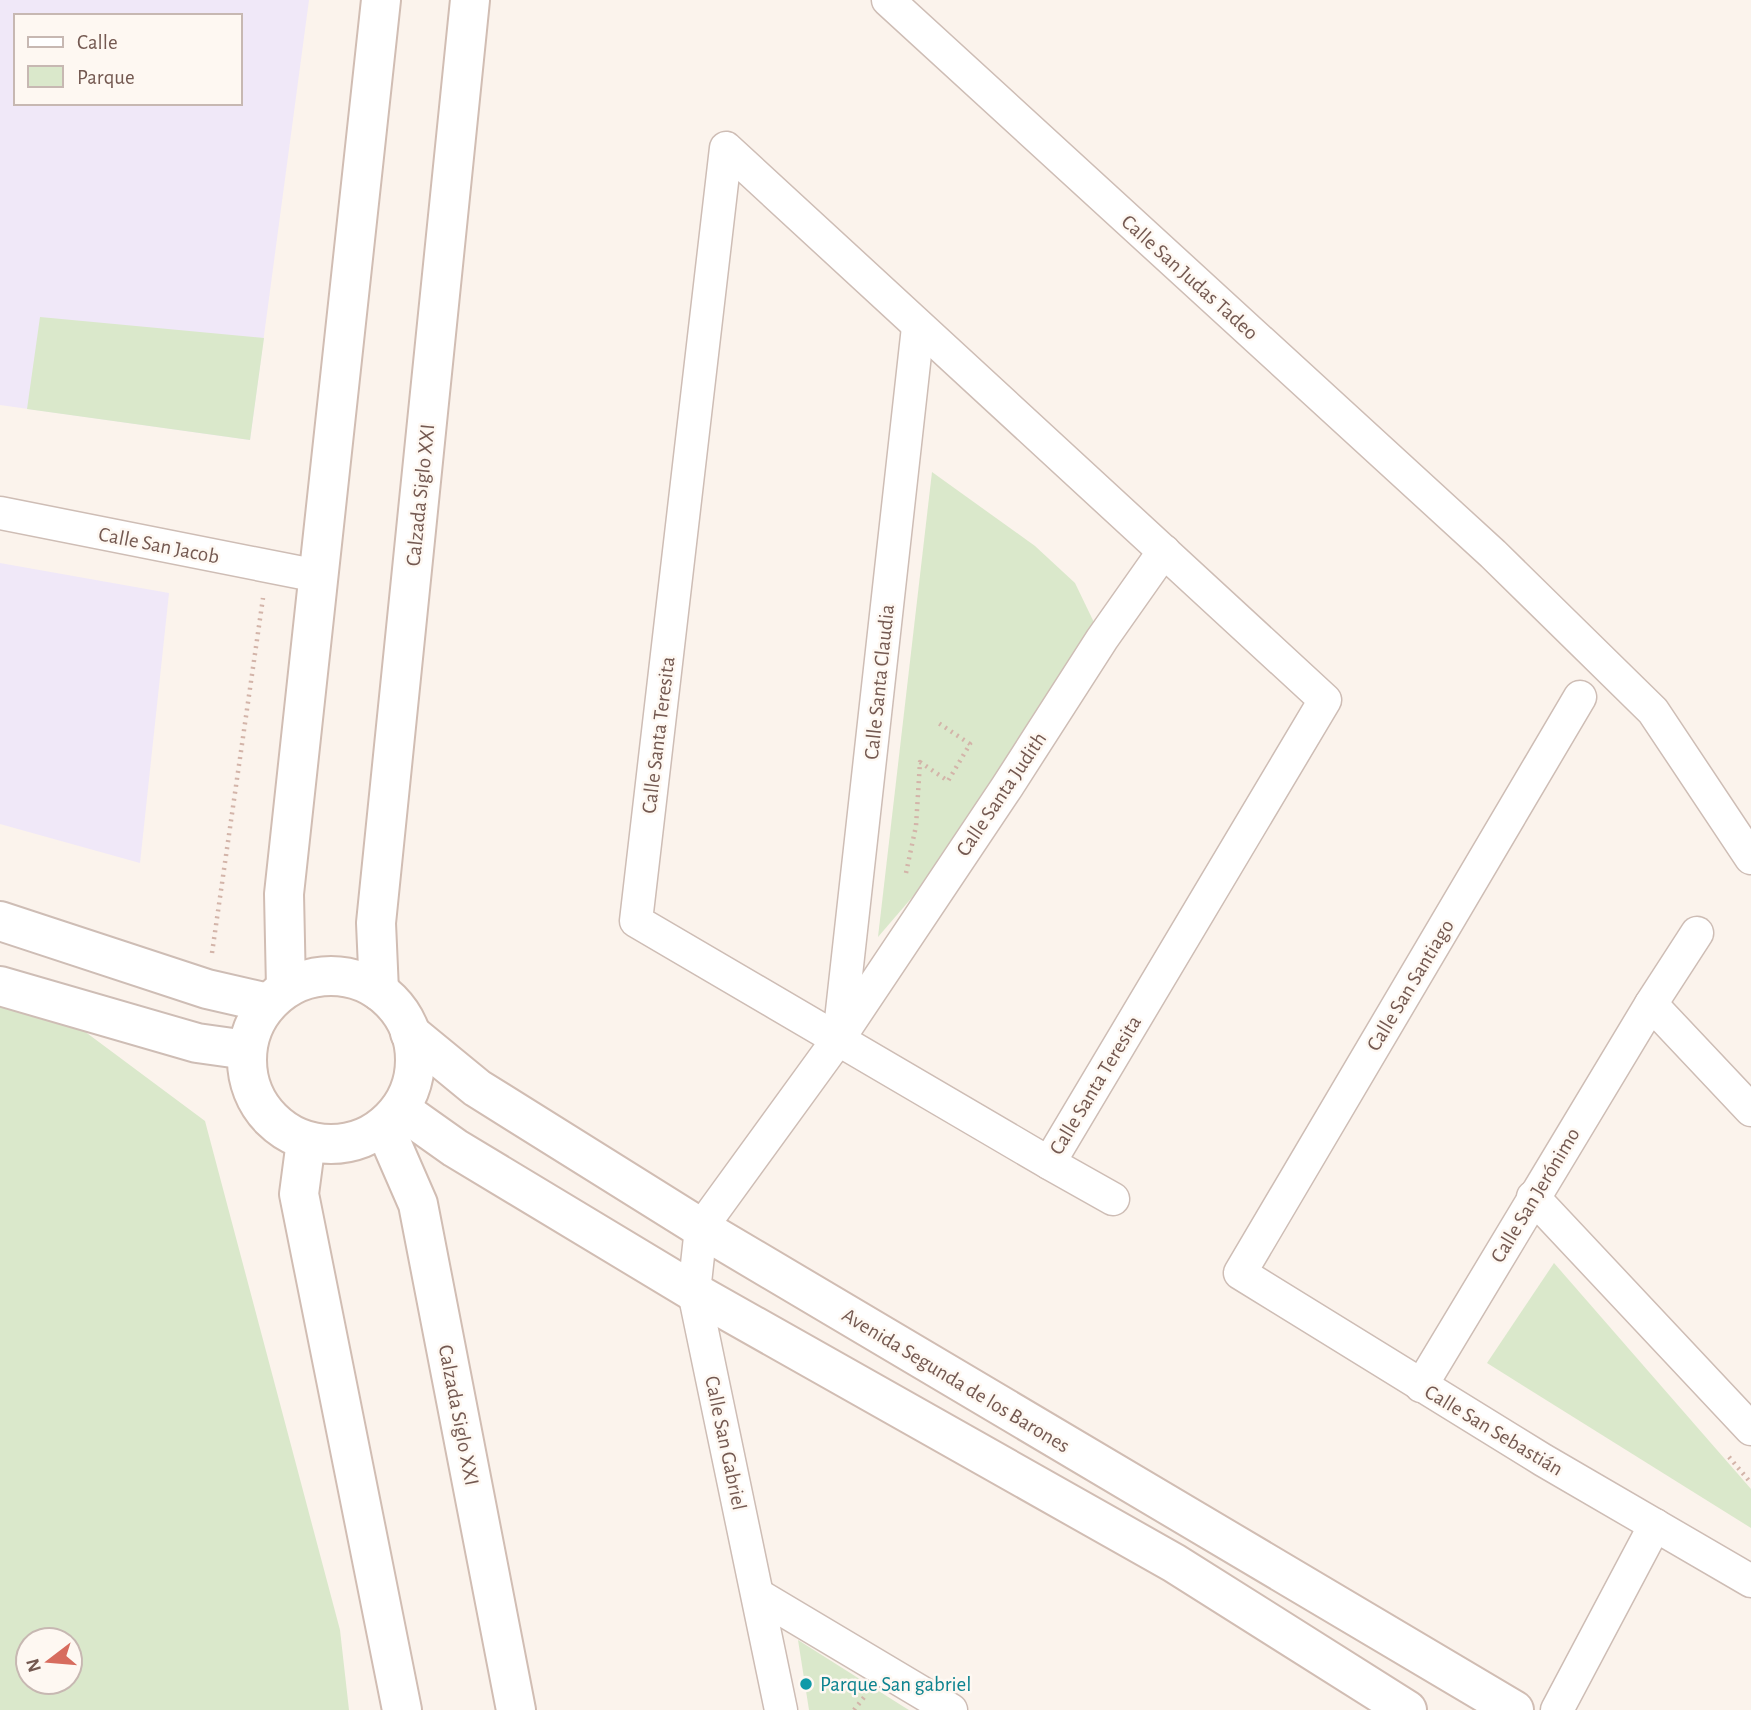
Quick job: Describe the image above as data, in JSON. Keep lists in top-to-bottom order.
{
  "streets": {
    "main road": ["Calzada Siglo XXI", "Avenida Segunda de los Barones"],
    "street": [
      "Calle San Judas Tadeo",
      "Calle San Jacob",
      "Calle Santa Claudia",
      "Calle Santa Teresita",
      "Calle Santa Judith",
      "Calle San Santiago",
      "Calle San Jerónimo",
      "Calle San Sebastián",
      "Calle San Gabriel"
    ]
  },
  "crossings": [
    ["Calzada Siglo XXI", "Avenida Segunda de los Barones"],
    ["Calle Santa Claudia", "Calle Santa Teresita"],
    ["Calle Santa Claudia", "Calle Santa Judith"],
    ["Calle Santa Teresita", "Calle Santa Judith"],
    ["Calle Santa Judith", "Avenida Segunda de los Barones"],
    ["Calle Santa Judith", "Calle San Gabriel"],
    ["Calle San Santiago", "Calle San Sebastián"],
    ["Calle San Jerónimo", "Calle San Sebastián"],
    ["Avenida Segunda de los Barones", "Calle San Gabriel"]
  ],
  "places": ["Parque San gabriel"],
  "legend": ["Calle", "Parque"],
  "north": "left"
}
